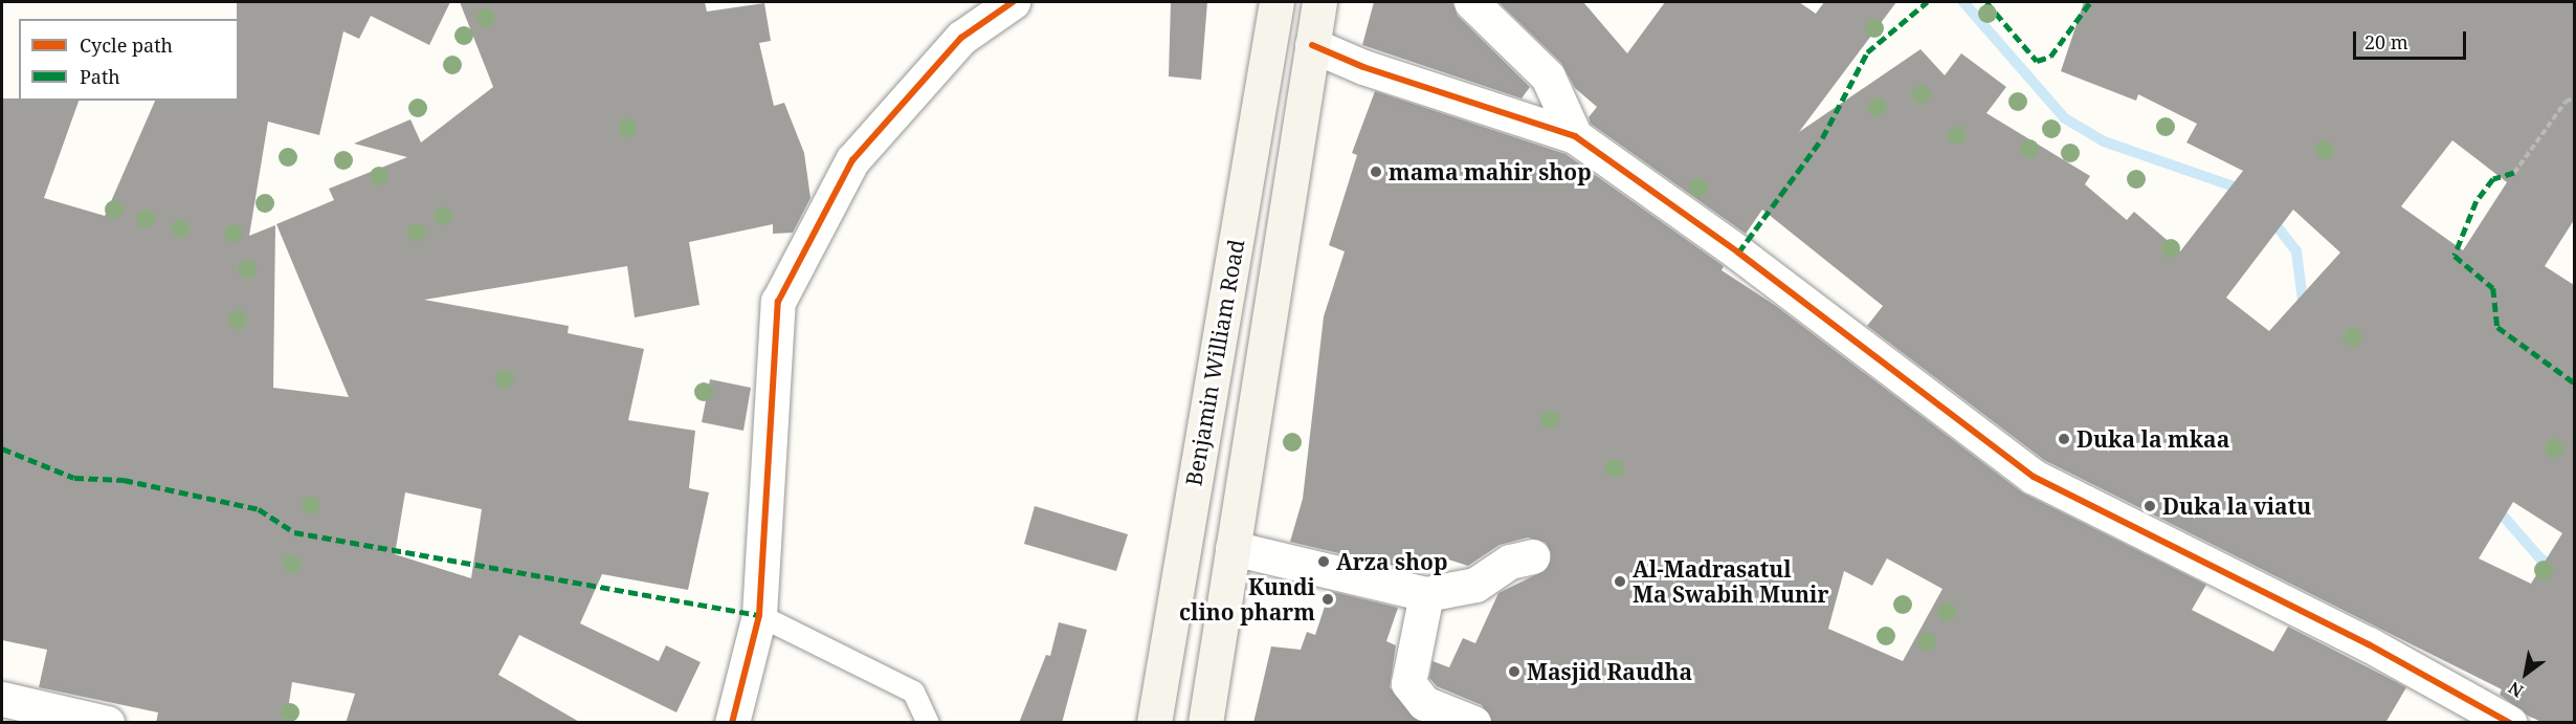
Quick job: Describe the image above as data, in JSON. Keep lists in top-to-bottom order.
{
  "streets": {
    "main road": ["Benjamin William Road"]
  },
  "places": [
    "mama mahir shop",
    "Duka la mkaa",
    "Duka la viatu",
    "Arza shop",
    "Al-Madrasatul Ma Swabih Munir",
    "Kundi clino pharm",
    "Masjid Raudha"
  ],
  "legend": ["Cycle path", "Path"],
  "scale_bar": "20 m",
  "north": "bottom left"
}
